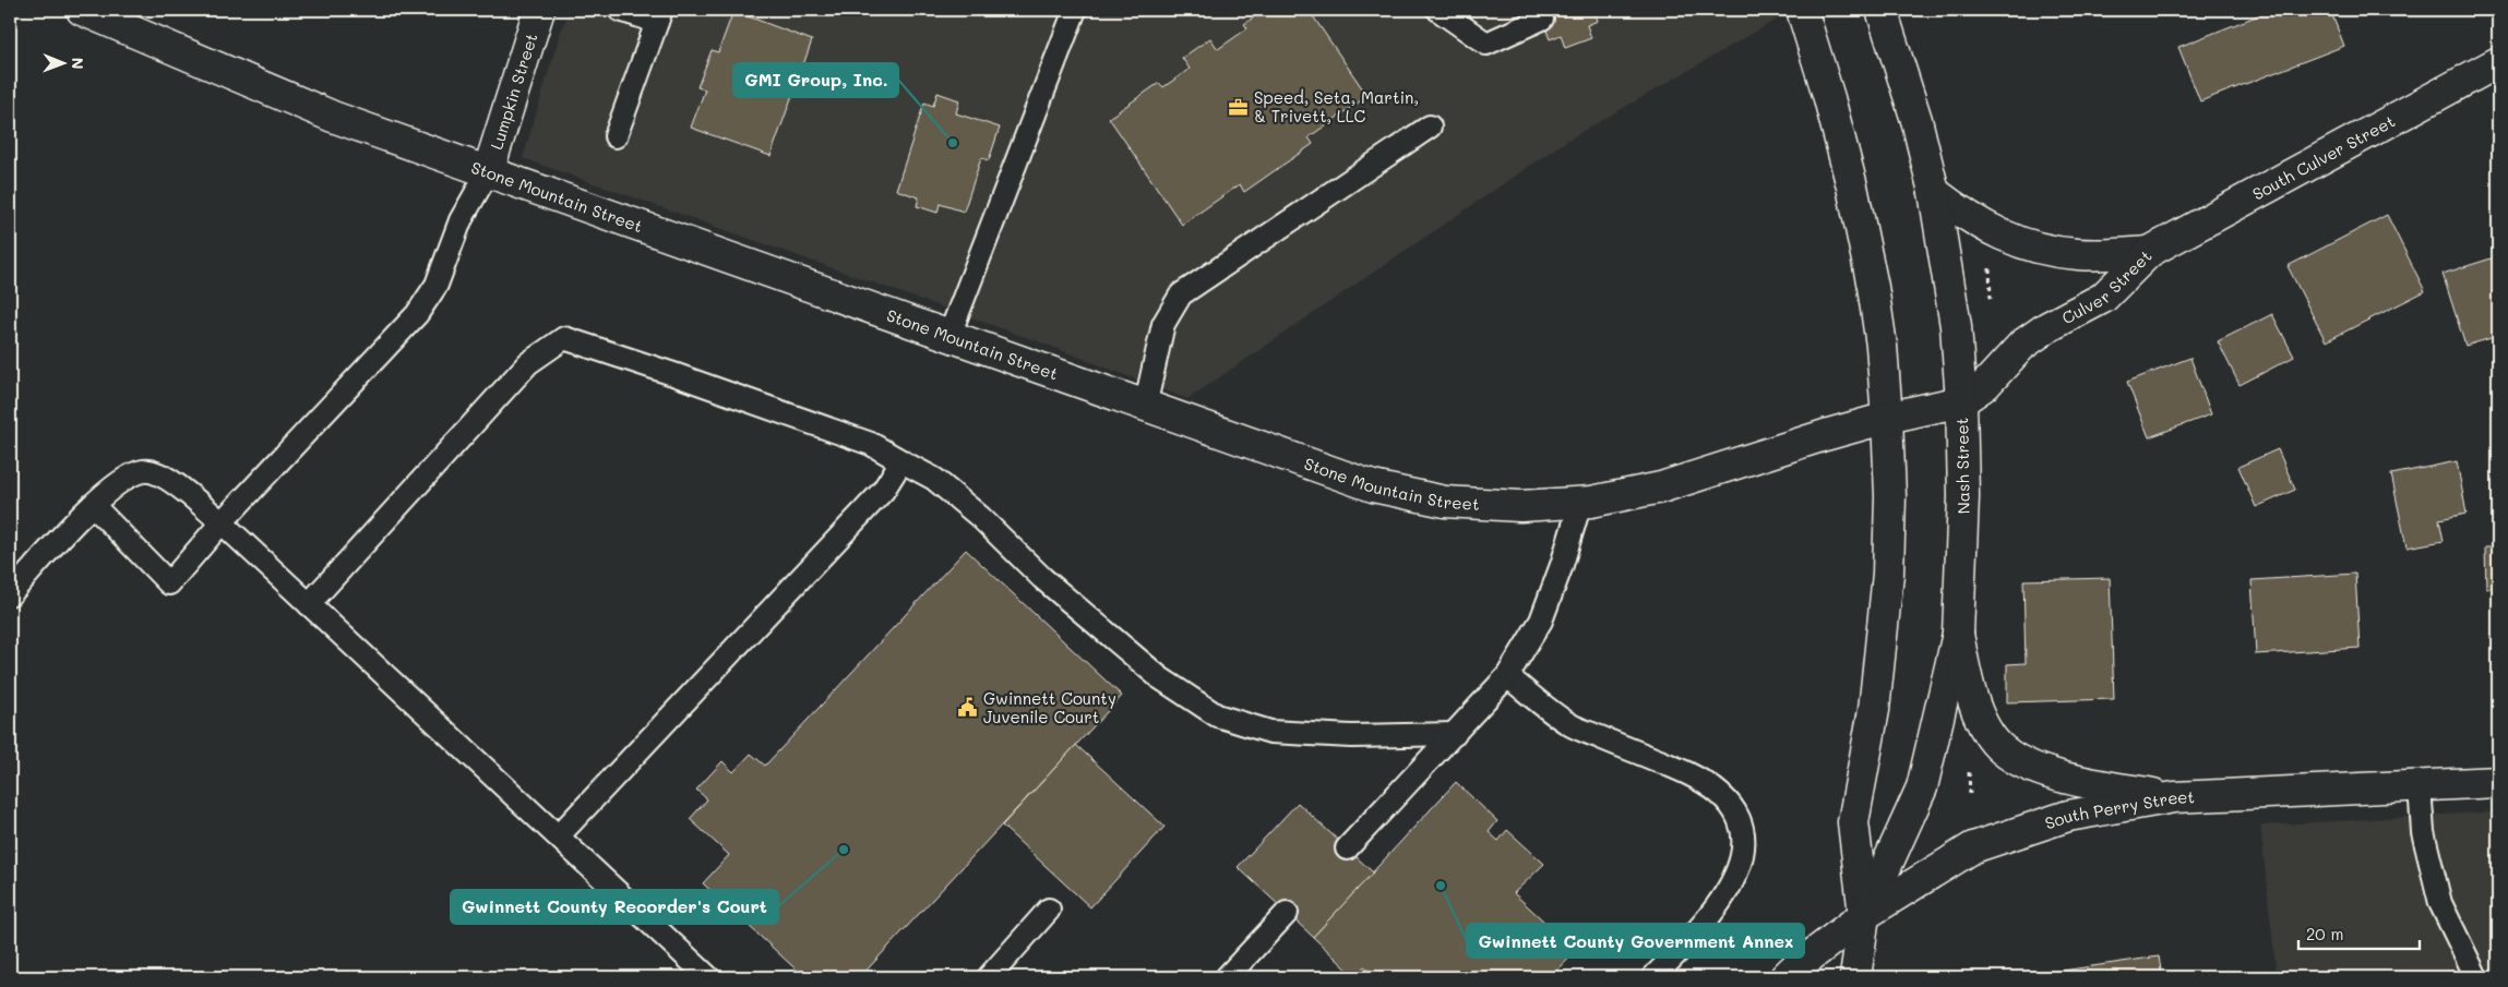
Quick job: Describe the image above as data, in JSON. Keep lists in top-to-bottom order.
{
  "streets": {
    "main road": [
      "Lumpkin Street",
      "South Culver Street",
      "Stone Mountain Street",
      "Culver Street",
      "Nash Street",
      "South Perry Street"
    ]
  },
  "crossings": [
    ["Lumpkin Street", "Stone Mountain Street"],
    ["South Culver Street", "Culver Street"],
    ["Stone Mountain Street", "Culver Street"],
    ["Stone Mountain Street", "Nash Street"],
    ["Culver Street", "Nash Street"],
    ["Nash Street", "South Perry Street"]
  ],
  "places": {
    "office": ["Speed, Seta, Martin, & Trivett, LLC"],
    "other": ["GMI Group, Inc.", "Gwinnett County Recorder's Court", "Gwinnett County Government Annex"],
    "public building": ["Gwinnett County Juvenile Court"]
  },
  "scale_bar": "20 m",
  "north": "right"
}
